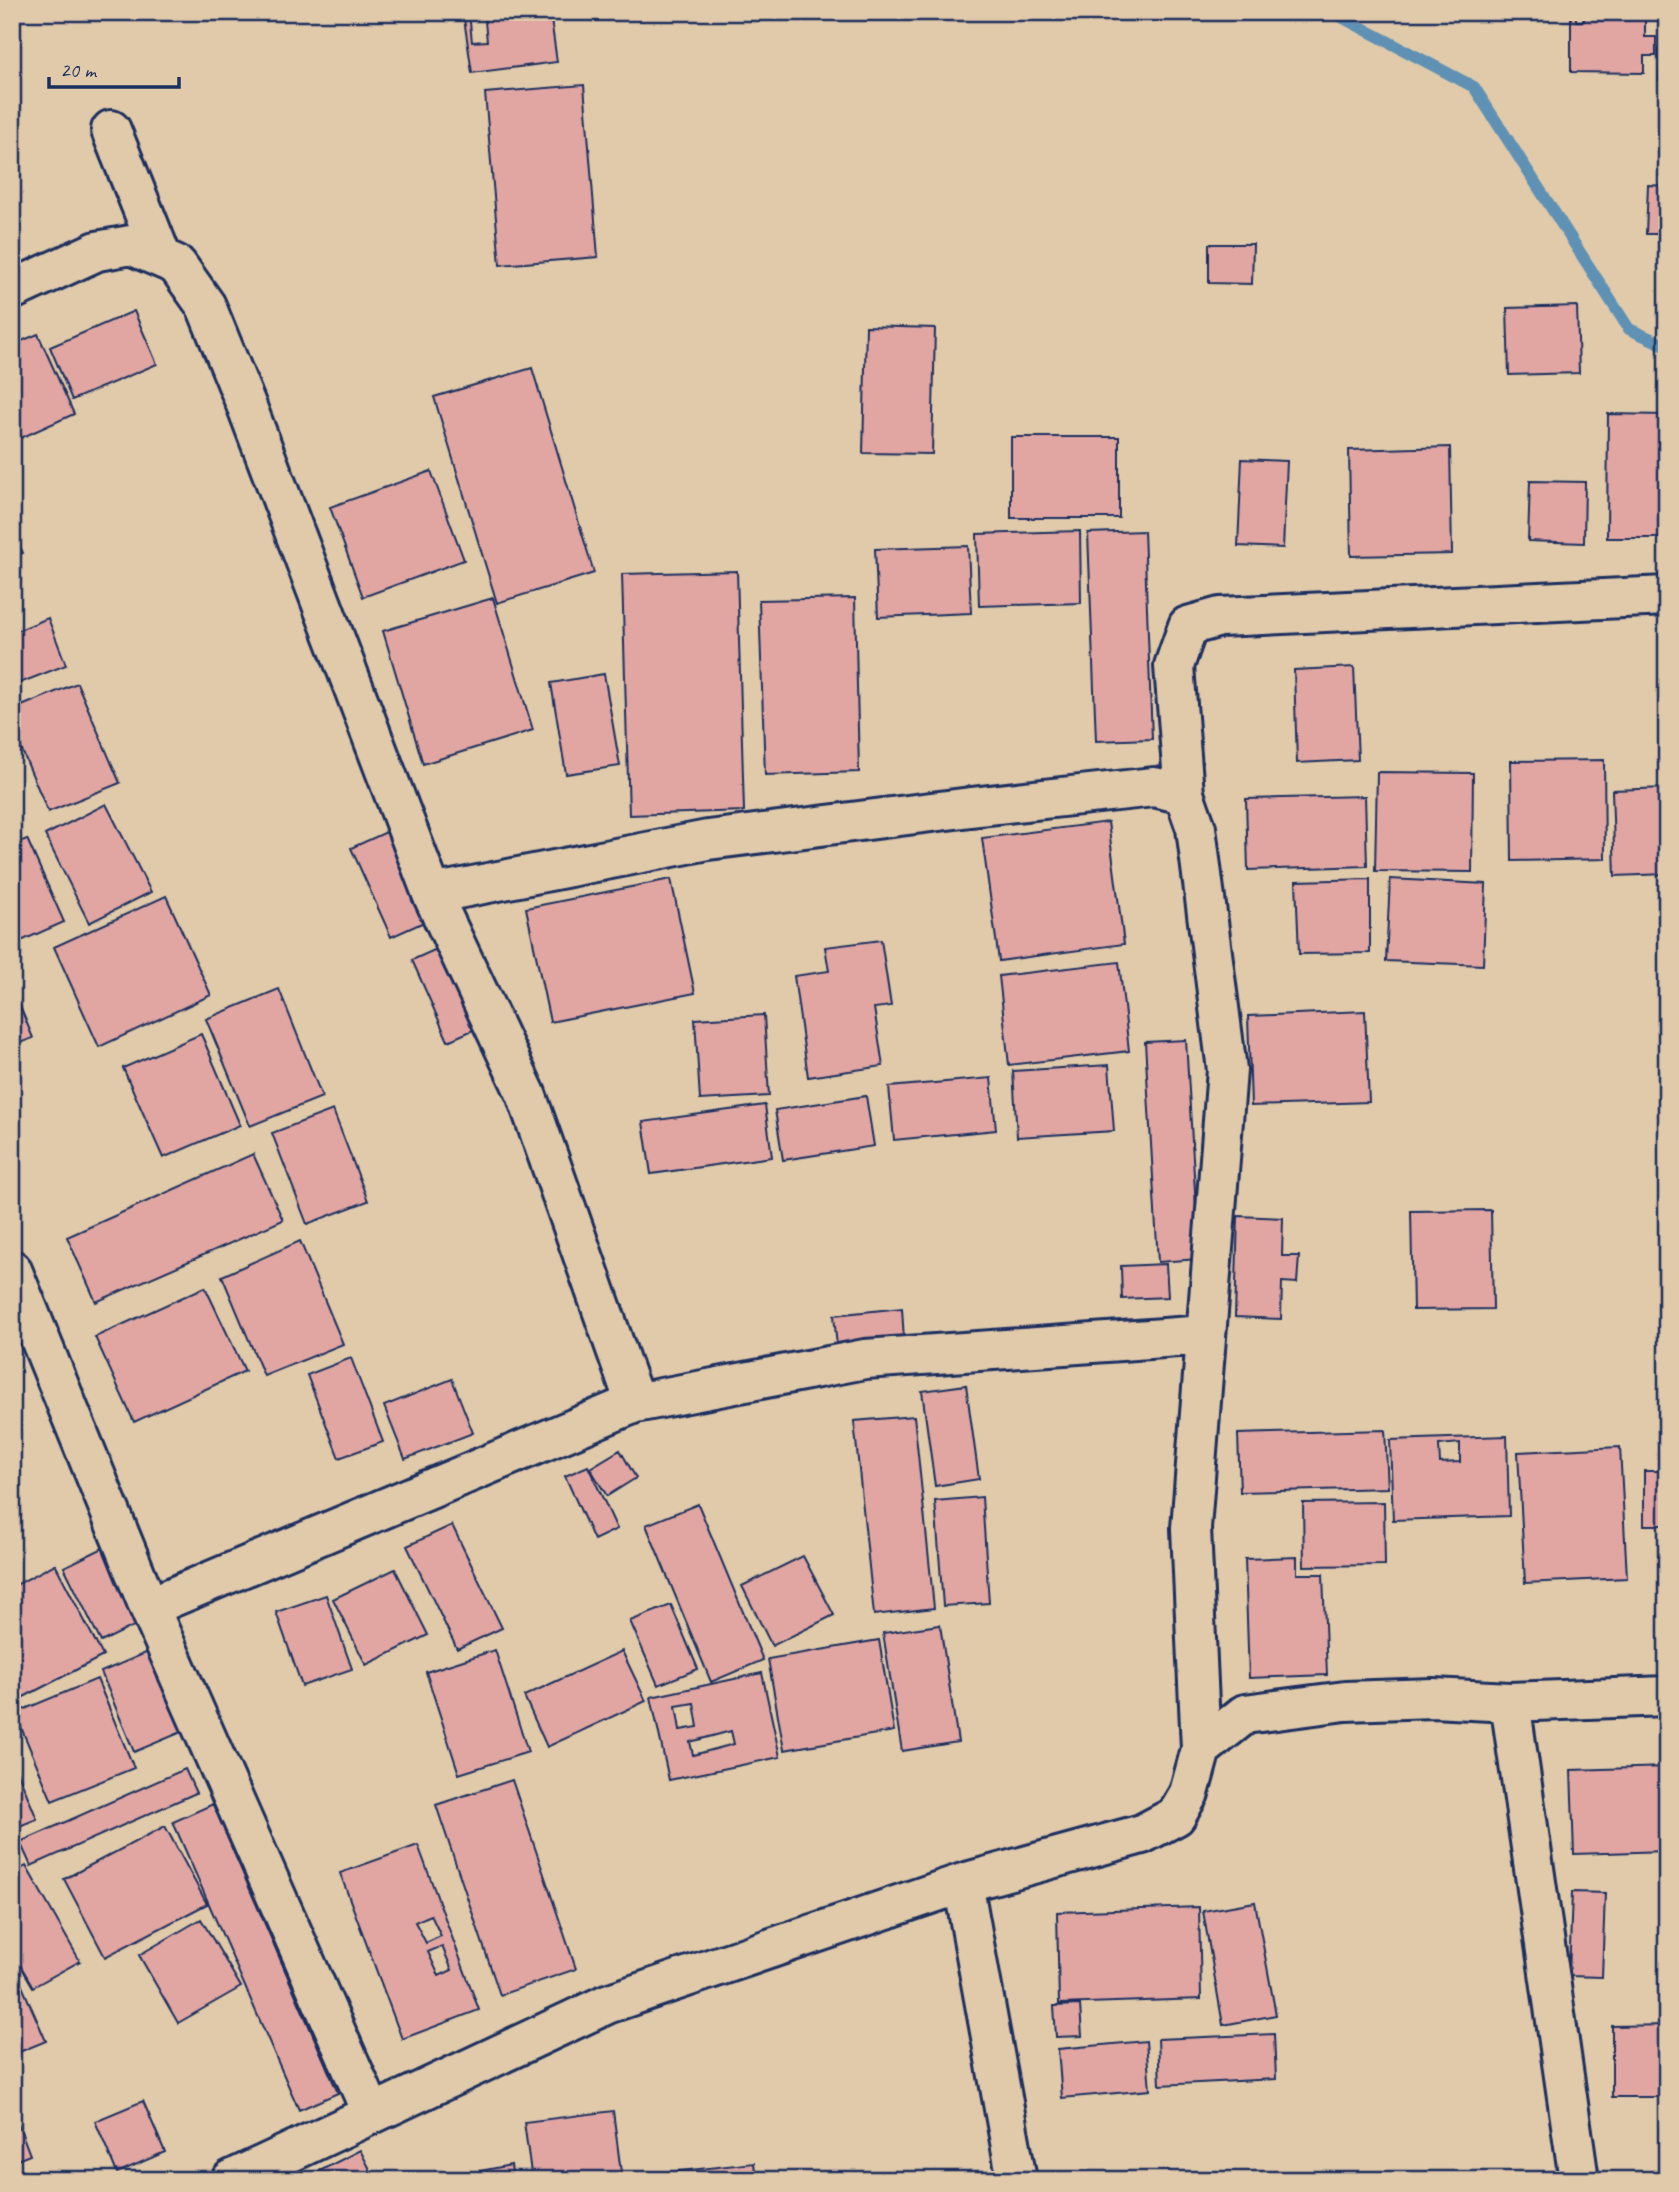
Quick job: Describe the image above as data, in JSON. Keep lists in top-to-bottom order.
{
  "scale_bar": "20 m"
}
